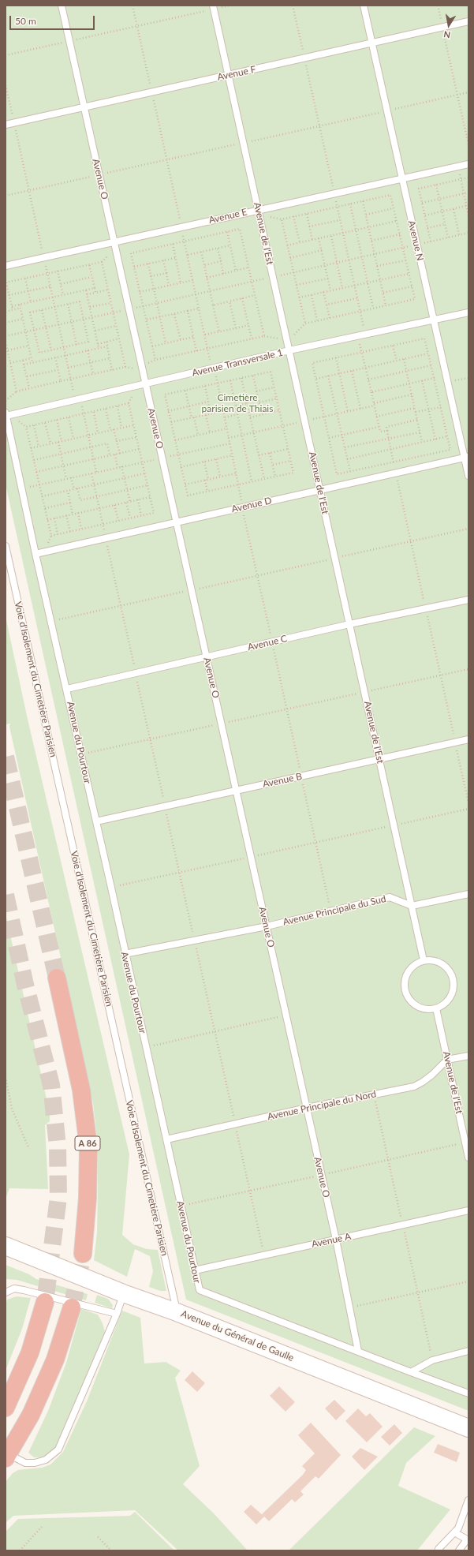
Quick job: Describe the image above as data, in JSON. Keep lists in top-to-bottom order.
{
  "streets": {
    "highway": ["A 86"],
    "main road": ["Avenue du Général de Gaulle"],
    "lane": [
      "Avenue F",
      "Avenue O",
      "Avenue E",
      "Avenue de l'Est",
      "Avenue N",
      "Avenue Transversale 1",
      "Avenue D",
      "Avenue C",
      "Voie d'Isolement du Cimetière Parisien",
      "Avenue du Pourtour",
      "Avenue B",
      "Avenue Principale du Sud",
      "Avenue Principale du Nord",
      "Avenue A"
    ]
  },
  "crossings": [
    ["Avenue F", "Avenue O"],
    ["Avenue F", "Avenue de l'Est"],
    ["Avenue F", "Avenue N"],
    ["Avenue O", "Avenue E"],
    ["Avenue O", "Avenue Transversale 1"],
    ["Avenue O", "Avenue D"],
    ["Avenue O", "Avenue C"],
    ["Avenue O", "Avenue du Pourtour"],
    ["Avenue O", "Avenue B"],
    ["Avenue O", "Avenue Principale du Sud"],
    ["Avenue O", "Avenue Principale du Nord"],
    ["Avenue O", "Avenue A"],
    ["Avenue E", "Avenue de l'Est"],
    ["Avenue E", "Avenue N"],
    ["Avenue de l'Est", "Avenue Transversale 1"],
    ["Avenue de l'Est", "Avenue D"],
    ["Avenue de l'Est", "Avenue C"],
    ["Avenue de l'Est", "Avenue B"],
    ["Avenue de l'Est", "Avenue Principale du Sud"],
    ["Avenue de l'Est", "Avenue Principale du Nord"],
    ["Avenue N", "Avenue Transversale 1"],
    ["Avenue N", "Avenue D"],
    ["Avenue Transversale 1", "Avenue du Pourtour"],
    ["Avenue D", "Avenue du Pourtour"],
    ["Avenue C", "Avenue du Pourtour"],
    ["Voie d'Isolement du Cimetière Parisien", "Avenue du Général de Gaulle"],
    ["Avenue du Pourtour", "Avenue B"],
    ["Avenue du Pourtour", "Avenue Principale du Sud"],
    ["Avenue du Pourtour", "Avenue Principale du Nord"],
    ["Avenue du Pourtour", "Avenue A"]
  ],
  "parks": ["Cimetière parisien de Thiais"],
  "scale_bar": "50 m",
  "north": "bottom"
}
